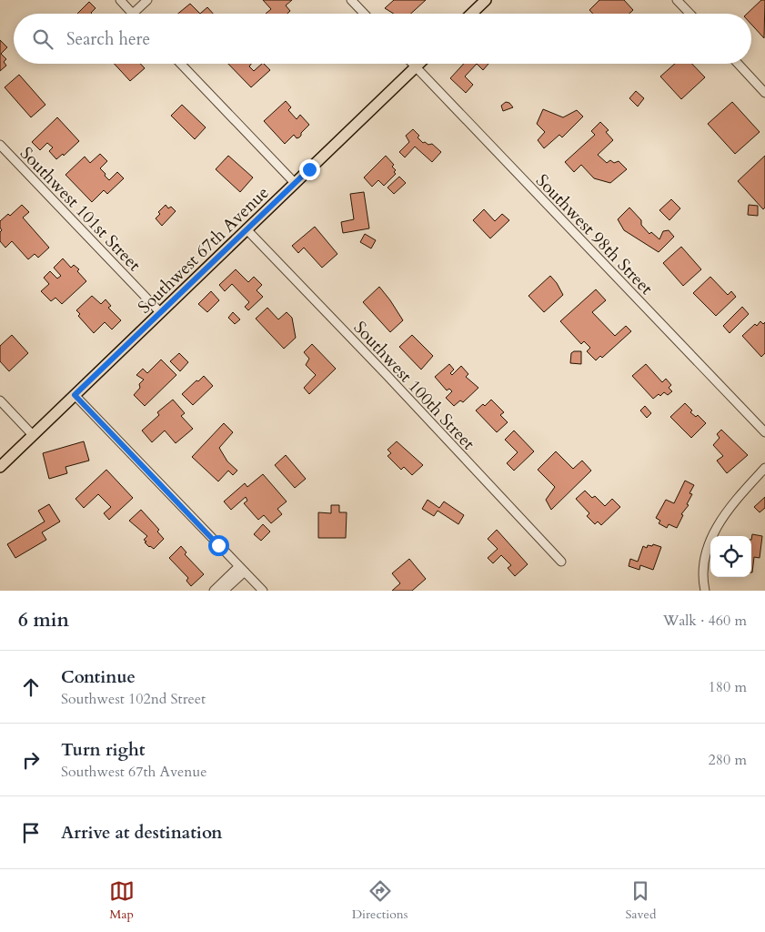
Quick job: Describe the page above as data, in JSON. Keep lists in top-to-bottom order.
{
  "streets": {
    "main road": ["Southwest 67th Avenue"],
    "street": ["Southwest 101st Street", "Southwest 98th Street", "Southwest 100th Street"]
  },
  "crossings": [
    ["Southwest 101st Street", "Southwest 67th Avenue"],
    ["Southwest 98th Street", "Southwest 67th Avenue"],
    ["Southwest 67th Avenue", "Southwest 100th Street"]
  ],
  "page": {
    "search": "Search here",
    "heading": ["6 min", "Walk · 460 m"],
    "list": [
      ["Continue", "Southwest 102nd Street", "180 m"],
      ["Turn right", "Southwest 67th Avenue", "280 m"],
      "Arrive at destination"
    ],
    "nav": ["Map", "Directions", "Saved"]
  }
}
